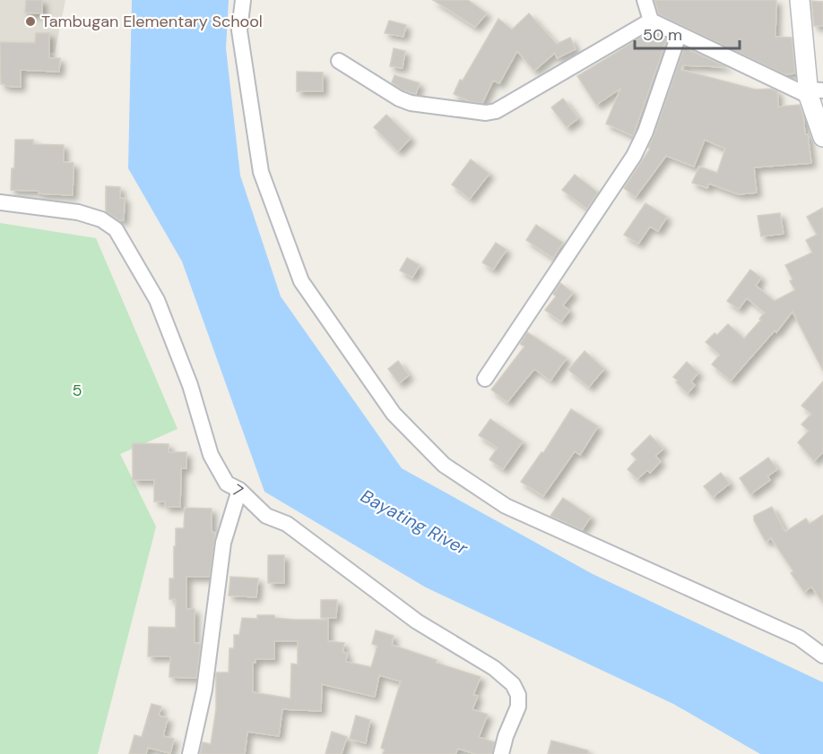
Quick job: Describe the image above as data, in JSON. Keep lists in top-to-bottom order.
{
  "streets": {
    "street": ["7"]
  },
  "water": ["Bayating River"],
  "parks": ["5"],
  "places": ["Tambugan Elementary School"],
  "scale_bar": "50 m"
}
